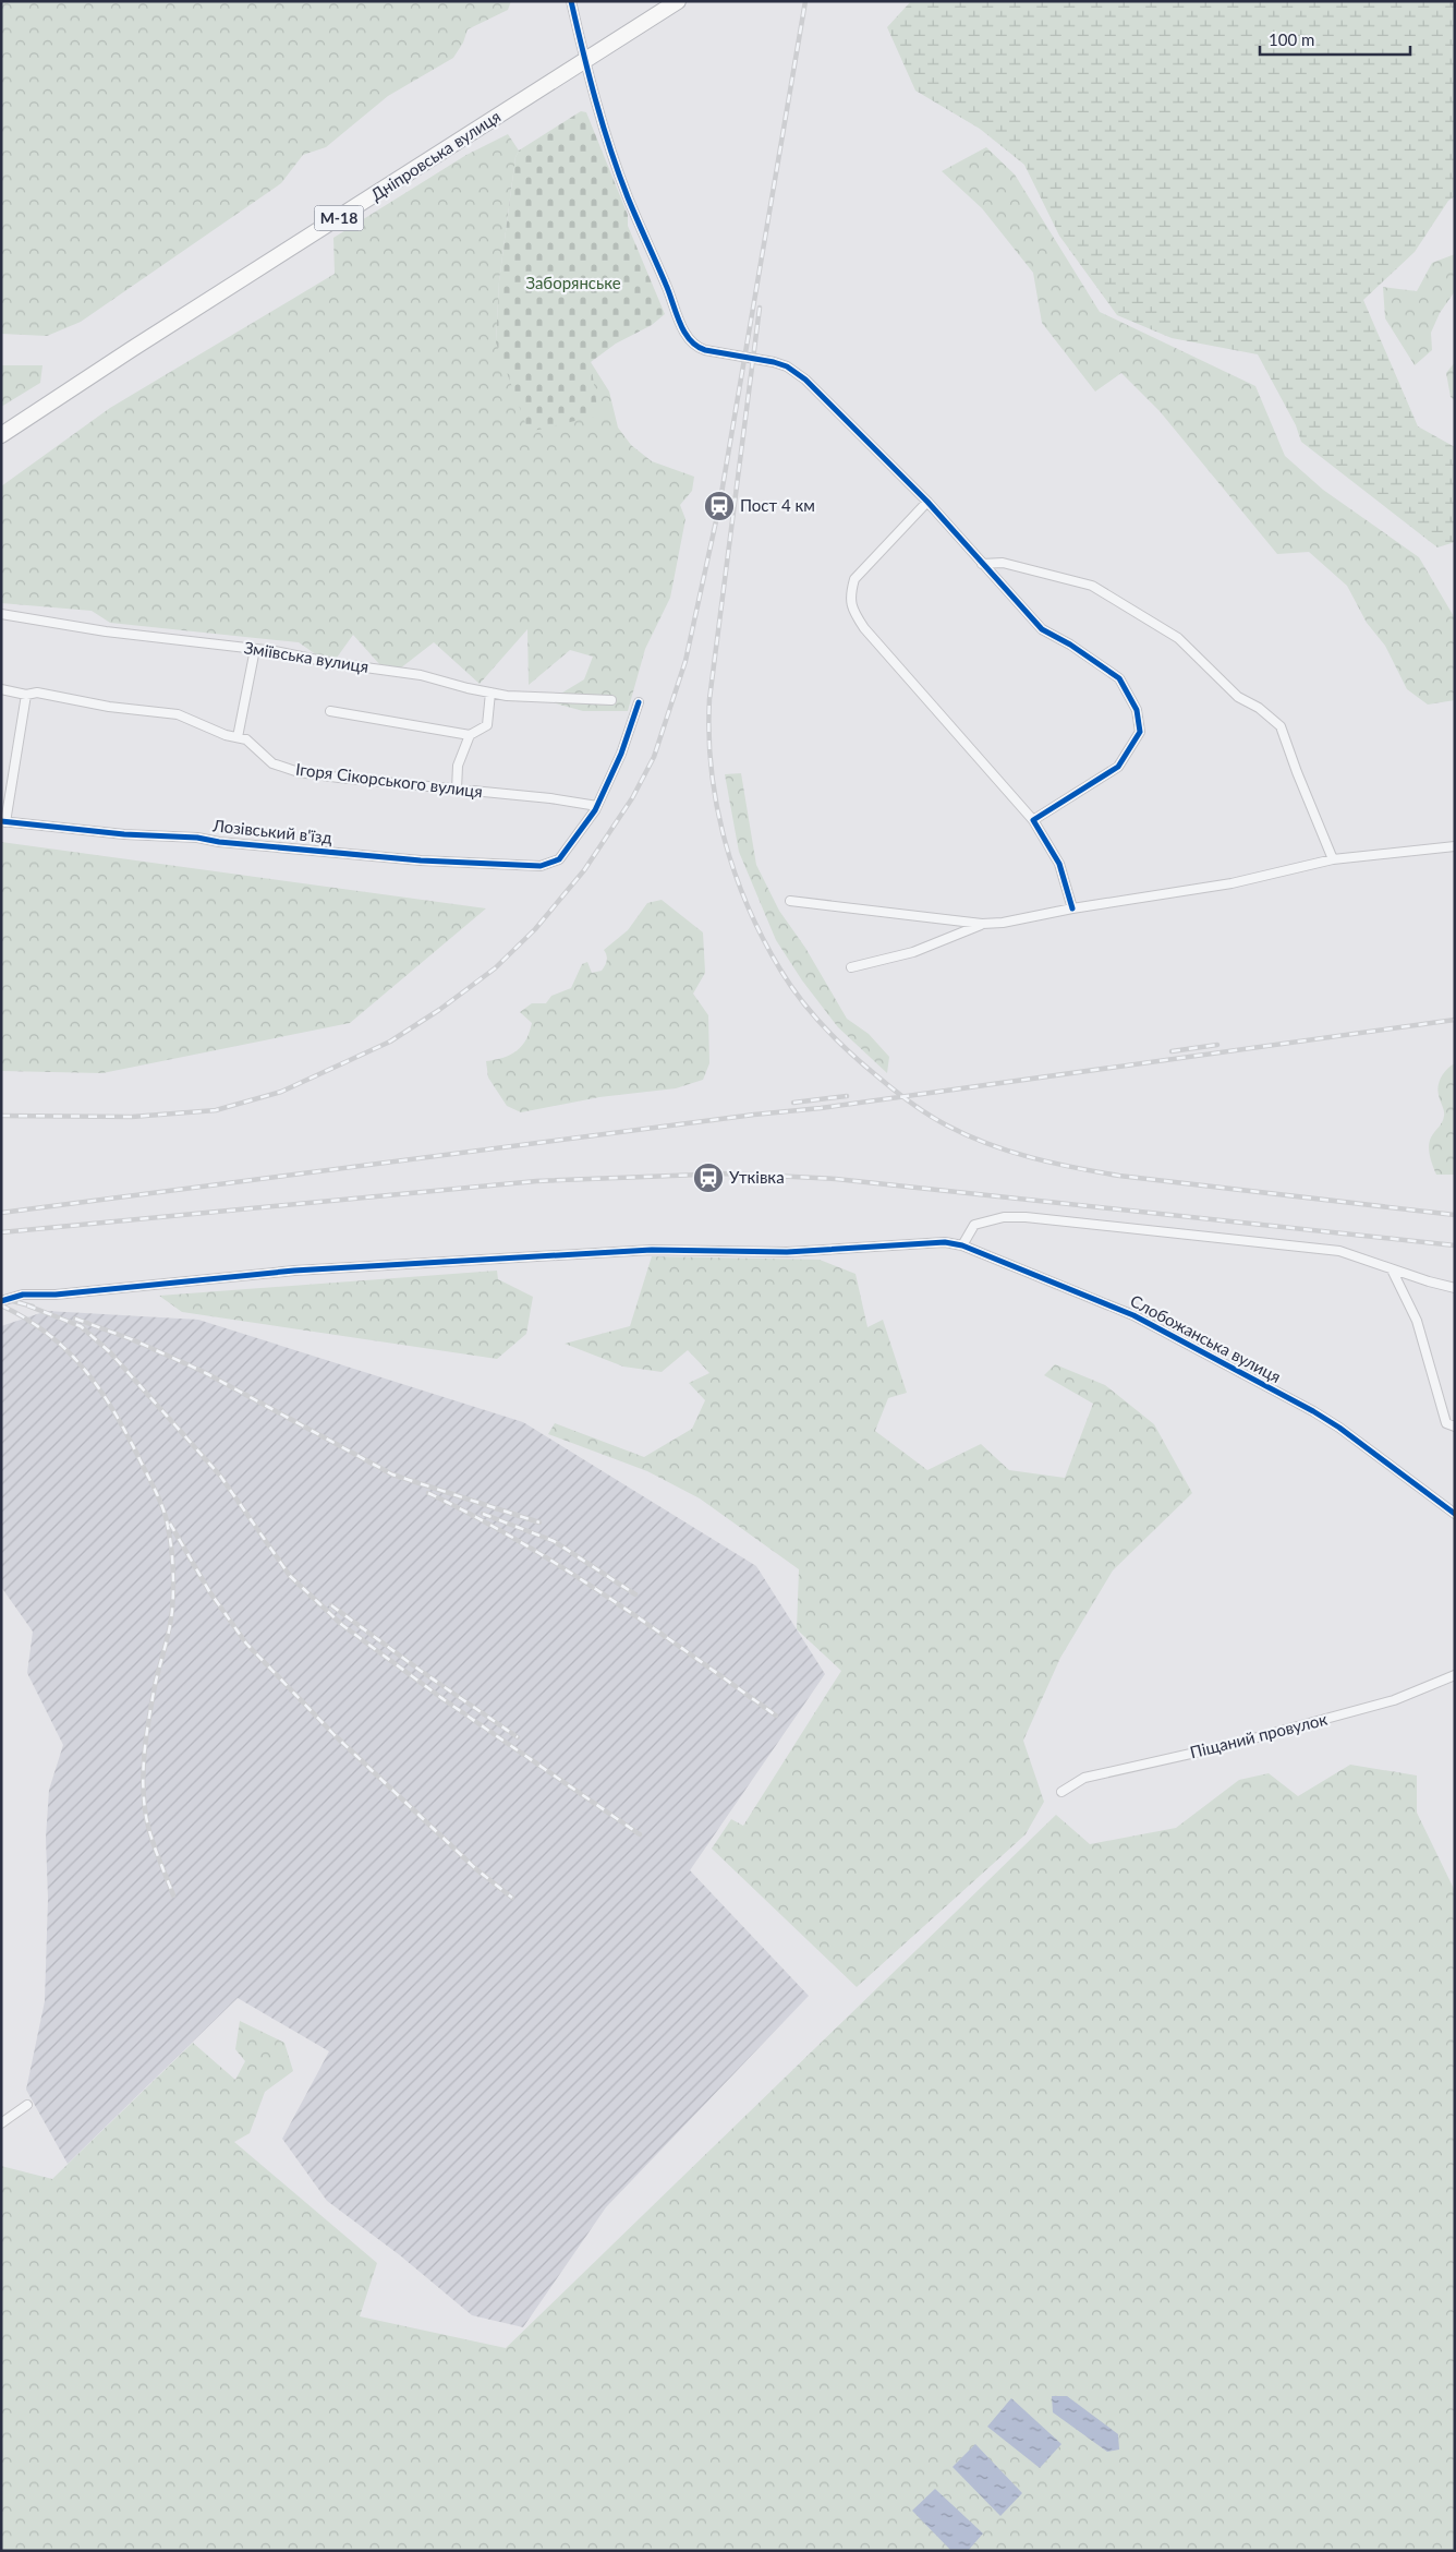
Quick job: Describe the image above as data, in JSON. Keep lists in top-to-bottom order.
{
  "streets": {
    "highway": ["Дніпровська вулиця", "М-18"],
    "street": [
      "Зміївська вулиця",
      "Ігоря Сікорського вулиця",
      "Лозівський в'їзд",
      "Слобожанська вулиця",
      "Піщаний провулок"
    ]
  },
  "crossings": [
    ["Ігоря Сікорського вулиця", "Лозівський в'їзд"]
  ],
  "parks": ["Заборянське"],
  "places": {
    "station": ["Пост 4 км", "Уткiвка"]
  },
  "scale_bar": "100 m"
}
